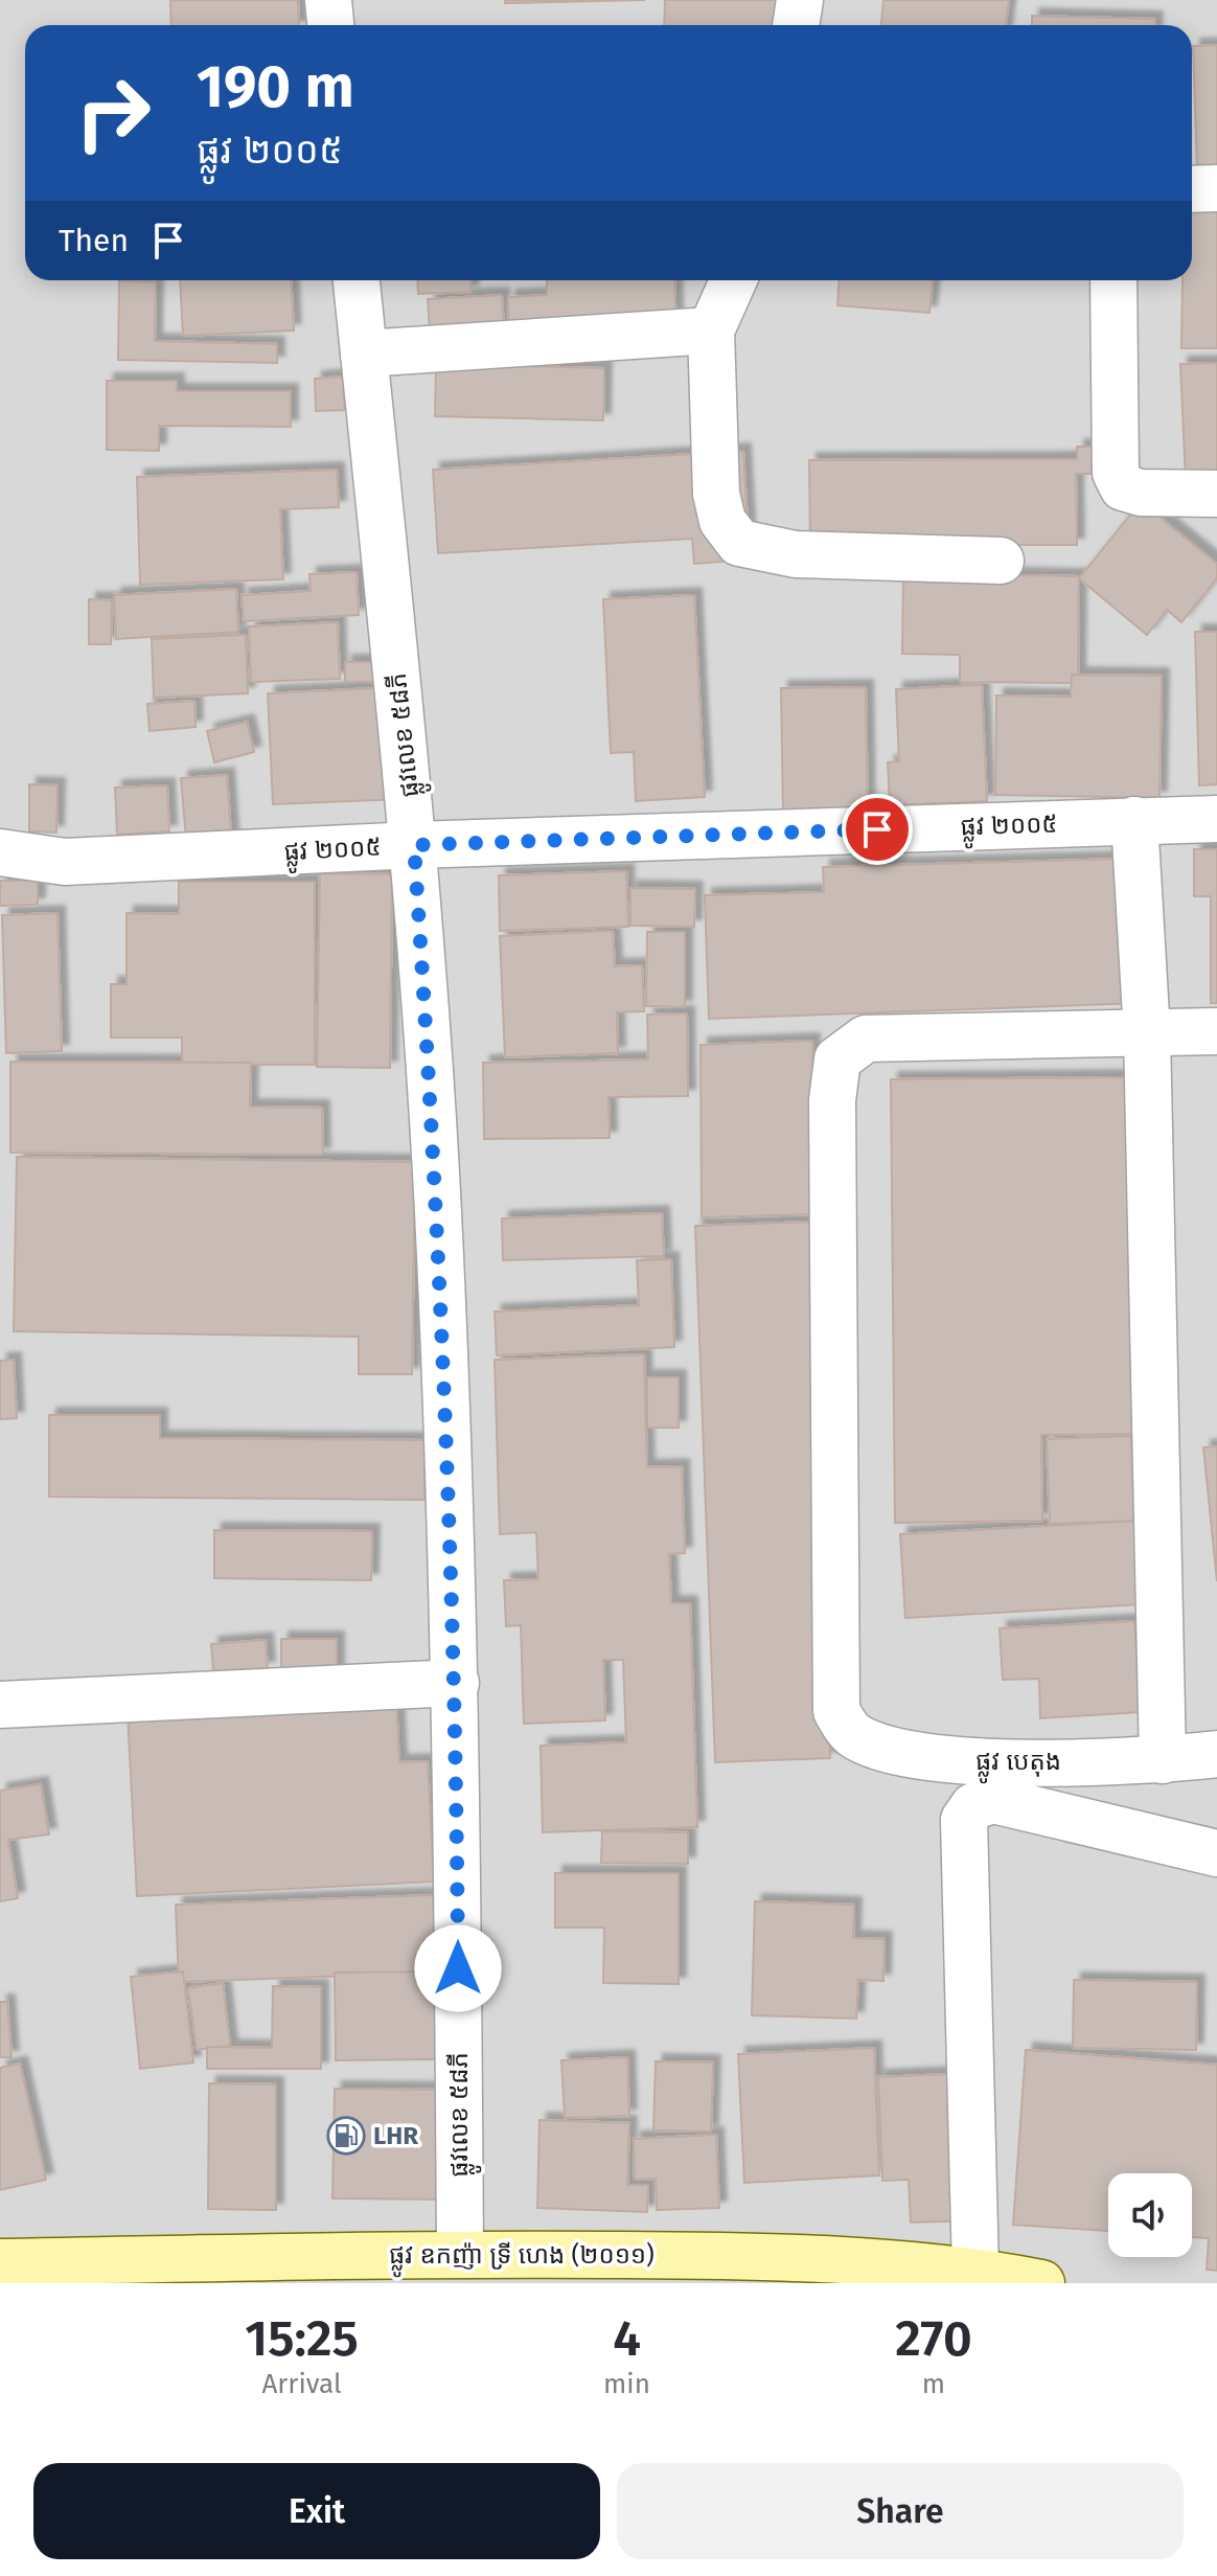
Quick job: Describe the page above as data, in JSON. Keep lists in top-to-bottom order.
{
  "streets": {
    "main road": ["ផ្លូវ ឧកញ៉ា ទ្រី ហេង (២០១១)"],
    "street": ["ផ្លូវលេខ ៥៨ភី", "ផ្លូវ ២០០៥", "ផ្លូវ បេតុង"]
  },
  "crossings": [
    ["ផ្លូវលេខ ៥៨ភី", "ផ្លូវ ២០០៥"],
    ["ផ្លូវលេខ ៥៨ភី", "ផ្លូវ ឧកញ៉ា ទ្រី ហេង (២០១១)"]
  ],
  "places": {
    "fuel station": ["LHR"]
  },
  "page": {
    "turn": ["190 m", "ផ្លូវ ២០០៥"],
    "then": "Then",
    "eta": [
      "15:25",
      "Arrival",
      "4",
      "min",
      "270",
      "m"
    ],
    "buttons": ["Exit", "Share"]
  }
}
